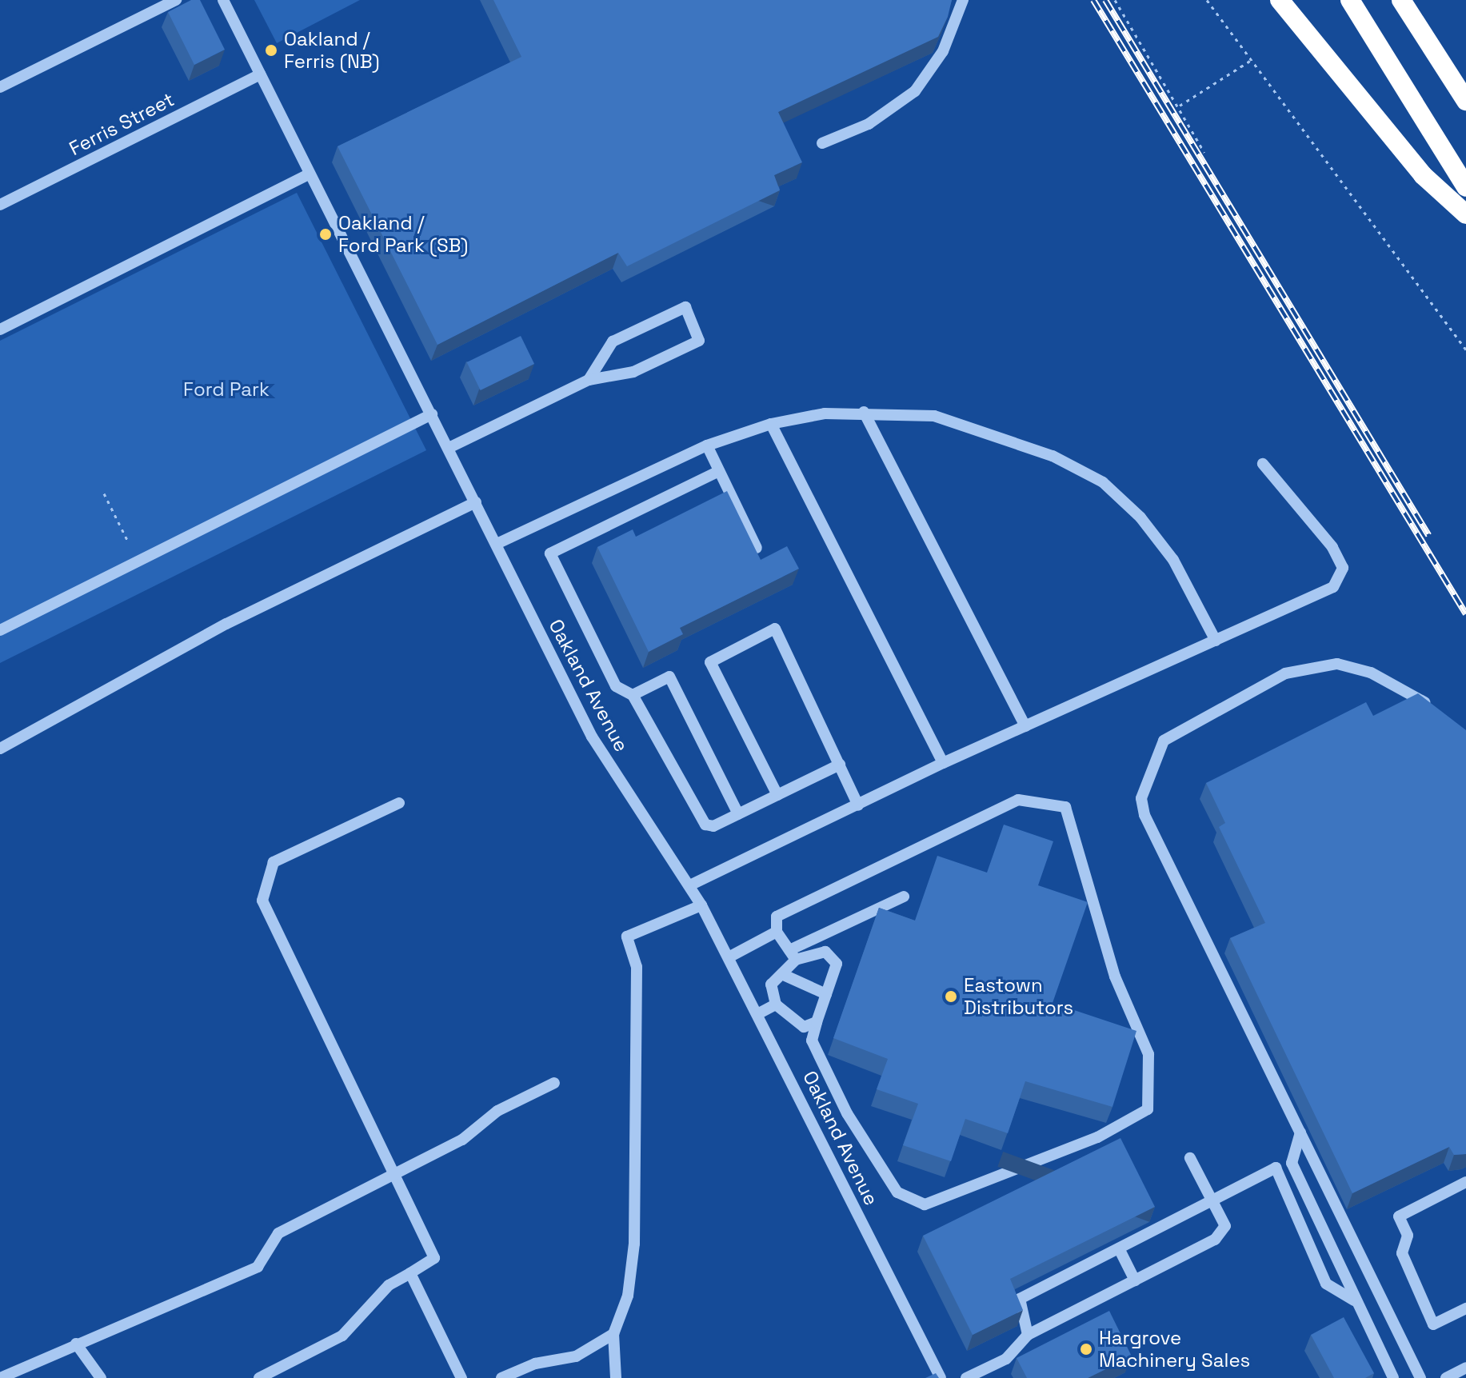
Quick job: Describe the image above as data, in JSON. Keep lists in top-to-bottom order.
{
  "streets": {
    "street": ["Ferris Street", "Oakland Avenue"]
  },
  "crossings": [
    ["Ferris Street", "Oakland Avenue"]
  ],
  "parks": ["Ford Park"],
  "places": [
    "Oakland / Ferris (NB)",
    "Oakland / Ford Park (SB)",
    "Eastown Distributors",
    "Hargrove Machinery Sales"
  ]
}
